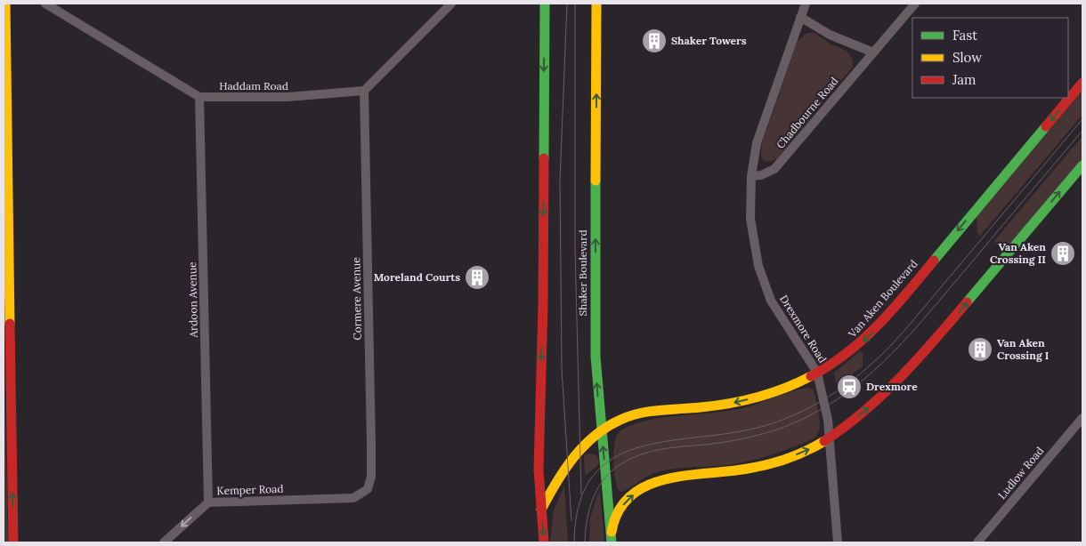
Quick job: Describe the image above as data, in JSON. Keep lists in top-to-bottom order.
{
  "streets": {
    "main road": ["Shaker Boulevard", "Van Aken Boulevard"],
    "street": [
      "Haddam Road",
      "Chadbourne Road",
      "Cormere Avenue",
      "Ardoon Avenue",
      "Drexmore Road",
      "Ludlow Road",
      "Kemper Road"
    ]
  },
  "crossings": [
    ["Haddam Road", "Cormere Avenue"],
    ["Haddam Road", "Ardoon Avenue"],
    ["Chadbourne Road", "Drexmore Road"],
    ["Shaker Boulevard", "Van Aken Boulevard"],
    ["Cormere Avenue", "Kemper Road"],
    ["Van Aken Boulevard", "Drexmore Road"],
    ["Ardoon Avenue", "Kemper Road"]
  ],
  "places": {
    "building": [
      "Shaker Towers",
      "Van Aken Crossing II",
      "Moreland Courts",
      "Van Aken Crossing I"
    ],
    "station": ["Drexmore"]
  },
  "legend": ["Fast", "Slow", "Jam"]
}
